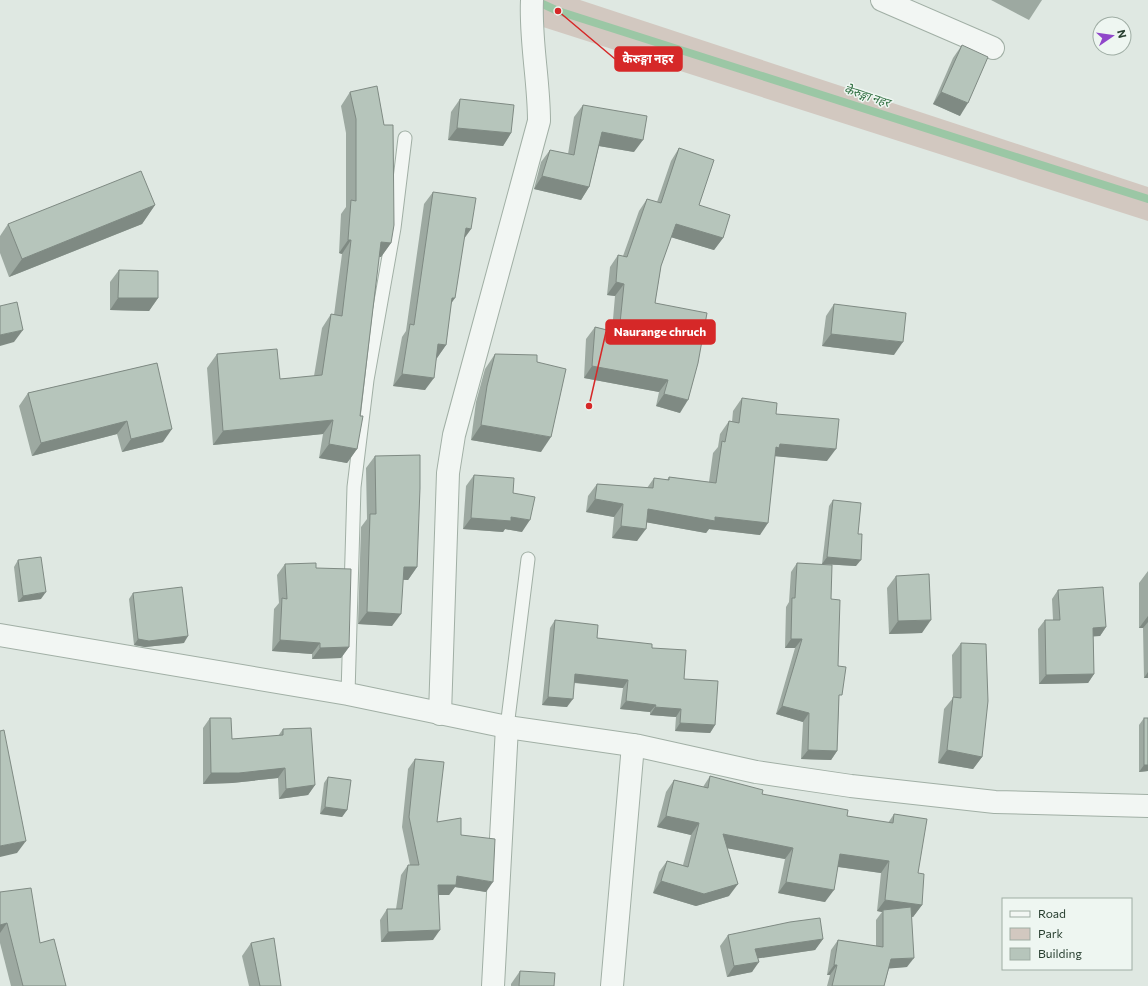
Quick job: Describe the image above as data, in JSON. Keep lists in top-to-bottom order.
{
  "water": ["केेरुङ्गा नहर"],
  "places": ["केेरुङ्गा नहर", "Naurange chruch"],
  "legend": ["Road", "Park", "Building"],
  "north": "right"
}
